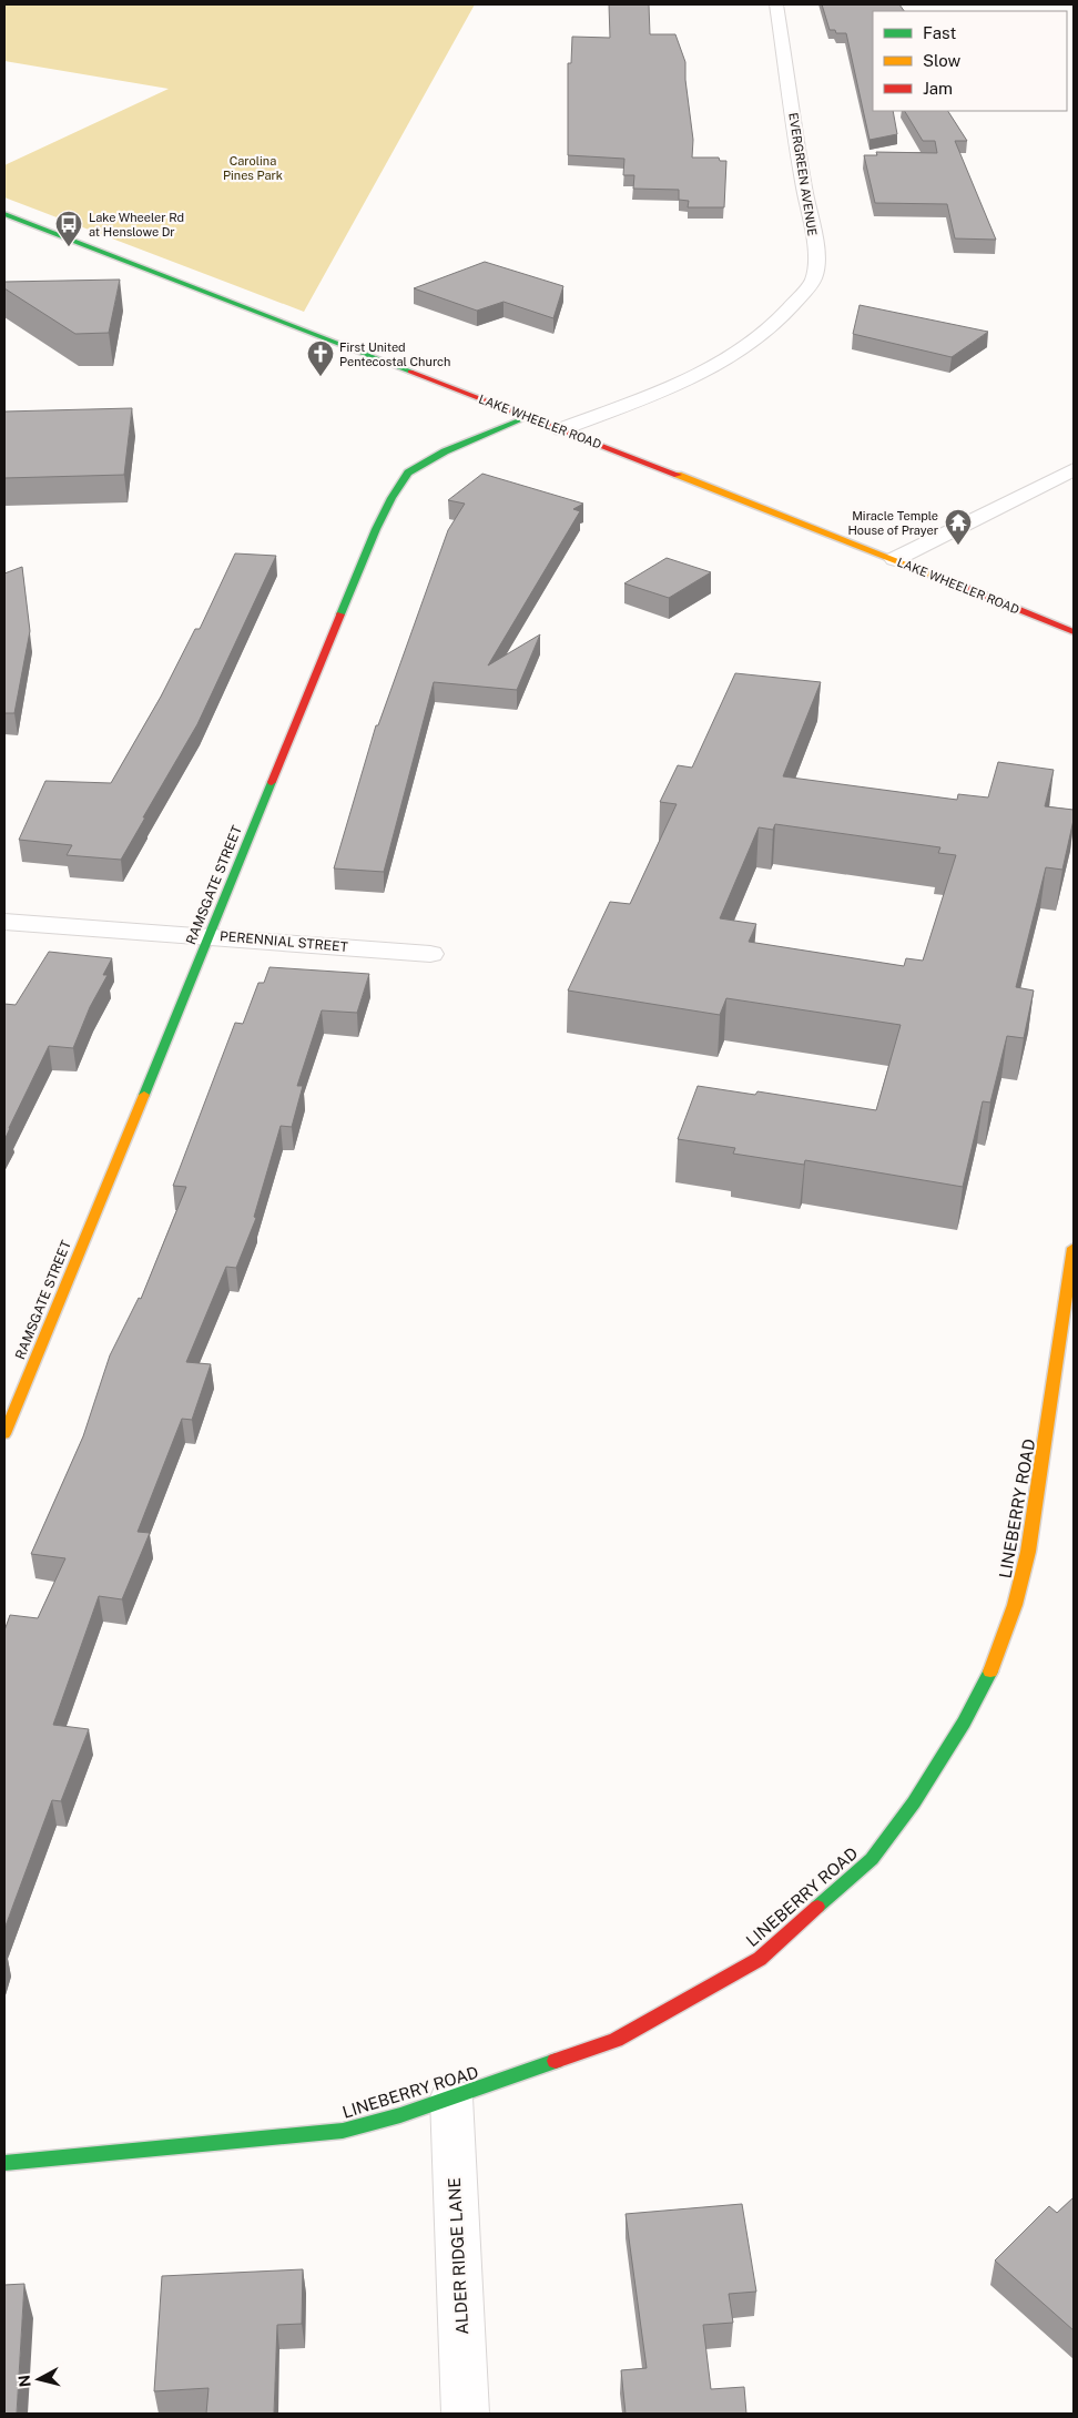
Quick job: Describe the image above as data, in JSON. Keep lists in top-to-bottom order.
{
  "streets": {
    "street": [
      "EVERGREEN AVENUE",
      "LAKE WHEELER ROAD",
      "RAMSGATE STREET",
      "PERENNIAL STREET",
      "LINEBERRY ROAD",
      "ALDER RIDGE LANE"
    ]
  },
  "crossings": [
    ["EVERGREEN AVENUE", "LAKE WHEELER ROAD"],
    ["LAKE WHEELER ROAD", "RAMSGATE STREET"],
    ["RAMSGATE STREET", "PERENNIAL STREET"],
    ["LINEBERRY ROAD", "ALDER RIDGE LANE"]
  ],
  "parks": ["Carolina Pines Park"],
  "places": {
    "bus stop": ["Lake Wheeler Rd at Henslowe Dr"],
    "church": ["First United Pentecostal Church"],
    "temple": ["Miracle Temple House of Prayer"]
  },
  "legend": ["Fast", "Slow", "Jam"],
  "north": "left"
}
